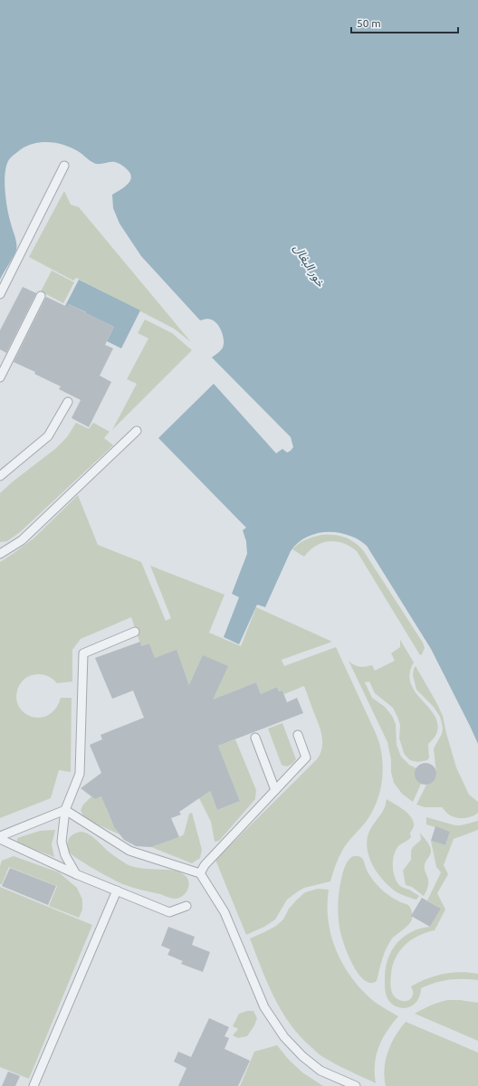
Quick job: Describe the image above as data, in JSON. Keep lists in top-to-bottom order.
{
  "water": ["خور البغال"],
  "scale_bar": "50 m"
}
